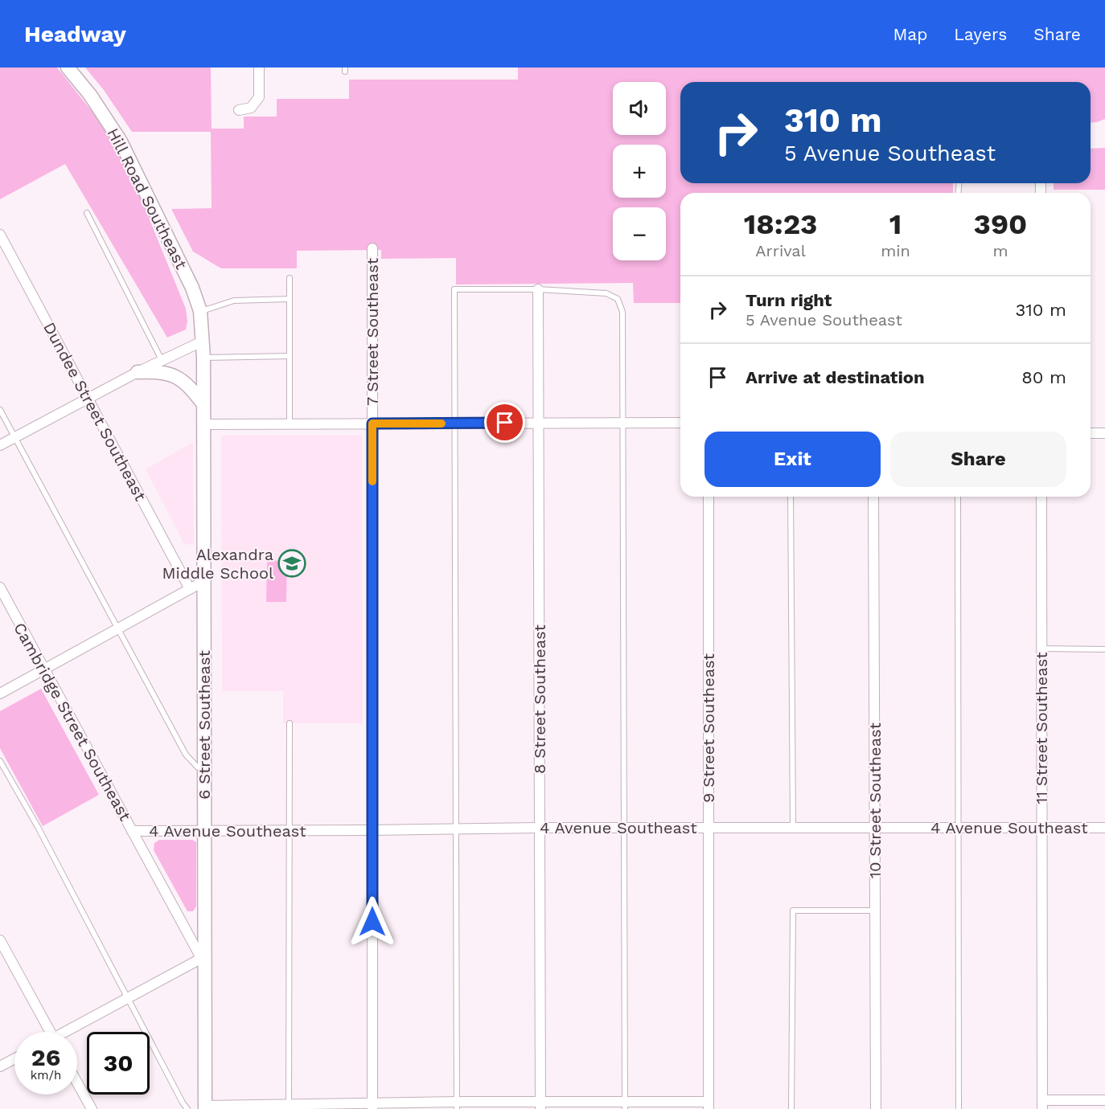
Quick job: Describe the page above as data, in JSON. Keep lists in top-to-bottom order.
{
  "streets": {
    "street": [
      "Hill Road Southeast",
      "7 Street Southeast",
      "Dundee Street Southeast",
      "8 Street Southeast",
      "Cambridge Street Southeast",
      "6 Street Southeast",
      "9 Street Southeast",
      "11 Street Southeast",
      "10 Street Southeast",
      "4 Avenue Southeast"
    ]
  },
  "crossings": [
    ["Hill Road Southeast", "6 Street Southeast"],
    ["7 Street Southeast", "4 Avenue Southeast"],
    ["8 Street Southeast", "4 Avenue Southeast"],
    ["Cambridge Street Southeast", "6 Street Southeast"],
    ["Cambridge Street Southeast", "4 Avenue Southeast"],
    ["6 Street Southeast", "4 Avenue Southeast"],
    ["9 Street Southeast", "4 Avenue Southeast"],
    ["11 Street Southeast", "4 Avenue Southeast"],
    ["10 Street Southeast", "4 Avenue Southeast"]
  ],
  "places": {
    "school or university": ["Alexandra Middle School"]
  },
  "page": {
    "header": "Headway",
    "nav": ["Map", "Layers", "Share"],
    "map_buttons": ["+", "−"],
    "turn": ["310 m", "5 Avenue Southeast"],
    "eta": [
      "18:23",
      "Arrival",
      "1",
      "min",
      "390",
      "m"
    ],
    "list": [
      {
        "name": "Turn right",
        "note": "5 Avenue Southeast",
        "value": "310 m"
      },
      {
        "name": "Arrive at destination",
        "value": "80 m"
      }
    ],
    "buttons": ["Exit", "Share"],
    "speed": "26 km/h",
    "limit": "30"
  }
}
